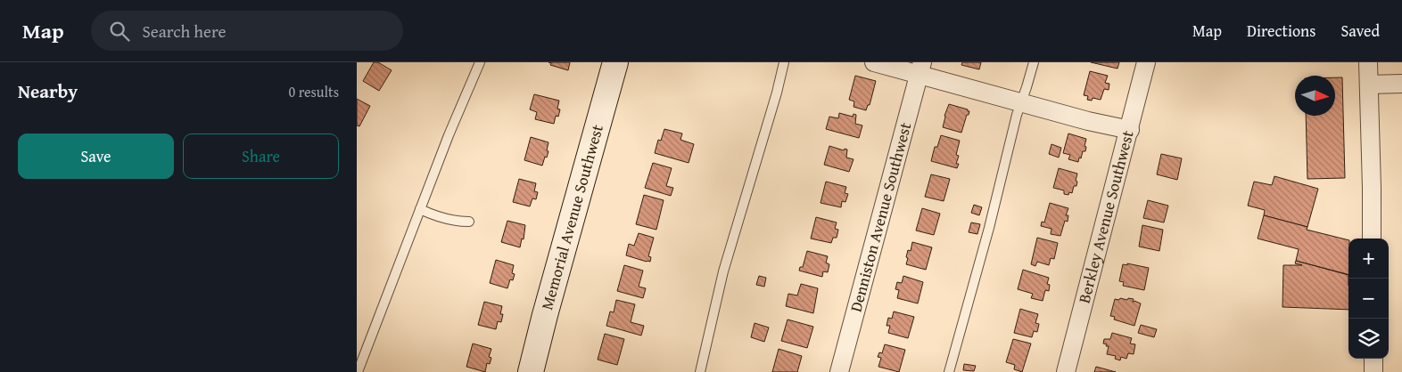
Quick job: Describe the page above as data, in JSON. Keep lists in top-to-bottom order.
{
  "streets": {
    "street": ["Memorial Avenue Southwest", "Denniston Avenue Southwest", "Berkley Avenue Southwest"]
  },
  "north": "right",
  "page": {
    "header": "Map",
    "search": "Search here",
    "nav": ["Map", "Directions", "Saved"],
    "heading": ["Nearby", "0 results"],
    "buttons": ["Save", "Share"],
    "map_buttons": ["+", "−"]
  }
}
